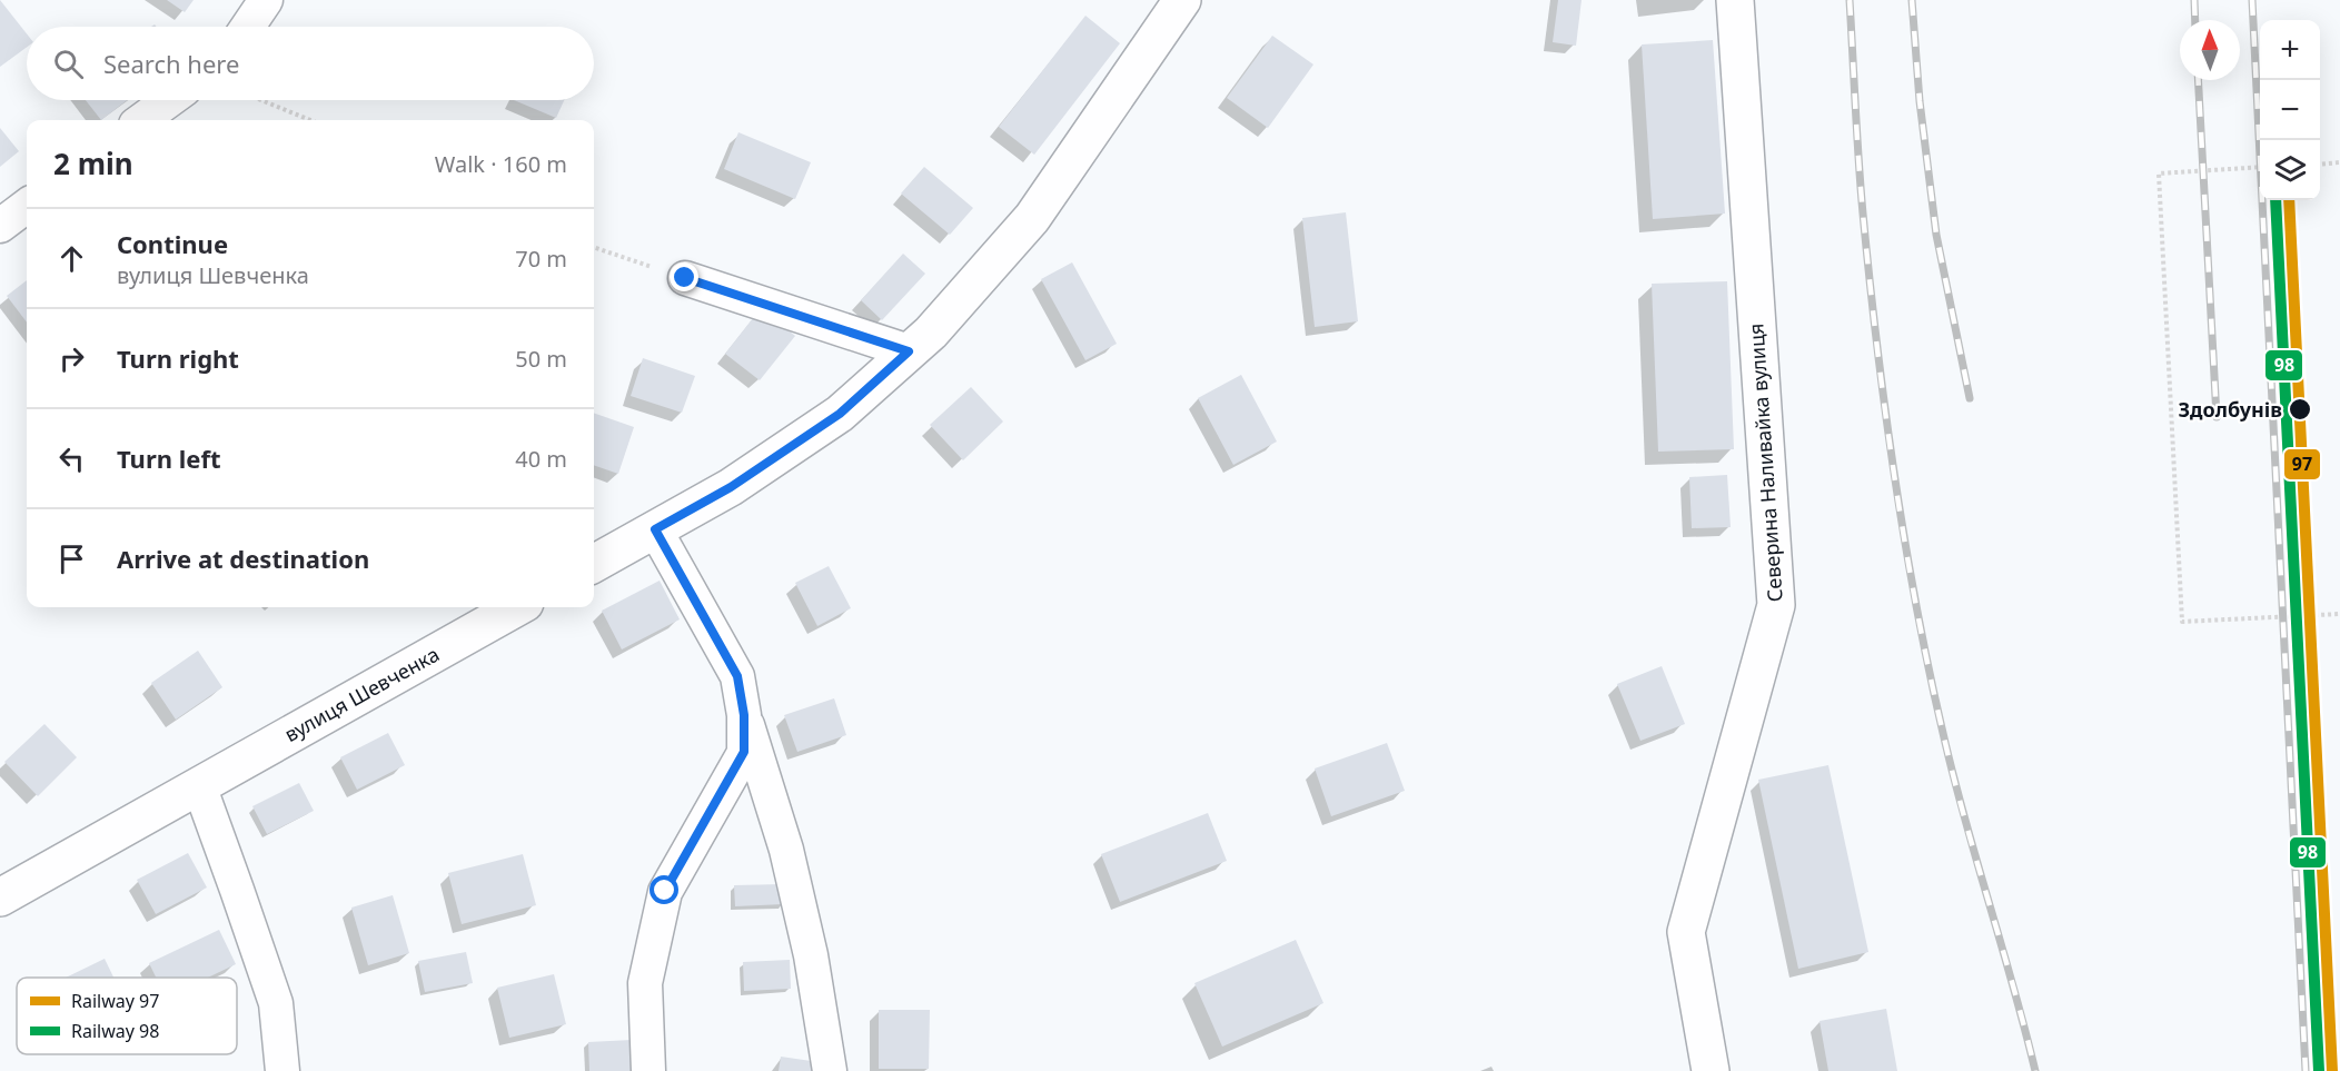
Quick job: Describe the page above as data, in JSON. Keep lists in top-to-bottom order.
{
  "streets": {
    "main road": ["Северина Наливайка вулиця", "вулиця Шевченка"]
  },
  "places": ["Здолбунів"],
  "lines": ["rail line 97", "rail line 98"],
  "legend": ["Railway 97", "Railway 98"],
  "north": "top",
  "page": {
    "map_buttons": ["+", "−"],
    "search": "Search here",
    "heading": ["2 min", "Walk · 160 m"],
    "list": [
      ["Continue", "вулиця Шевченка", "70 m"],
      ["Turn right", "50 m"],
      ["Turn left", "40 m"],
      "Arrive at destination"
    ]
  }
}
